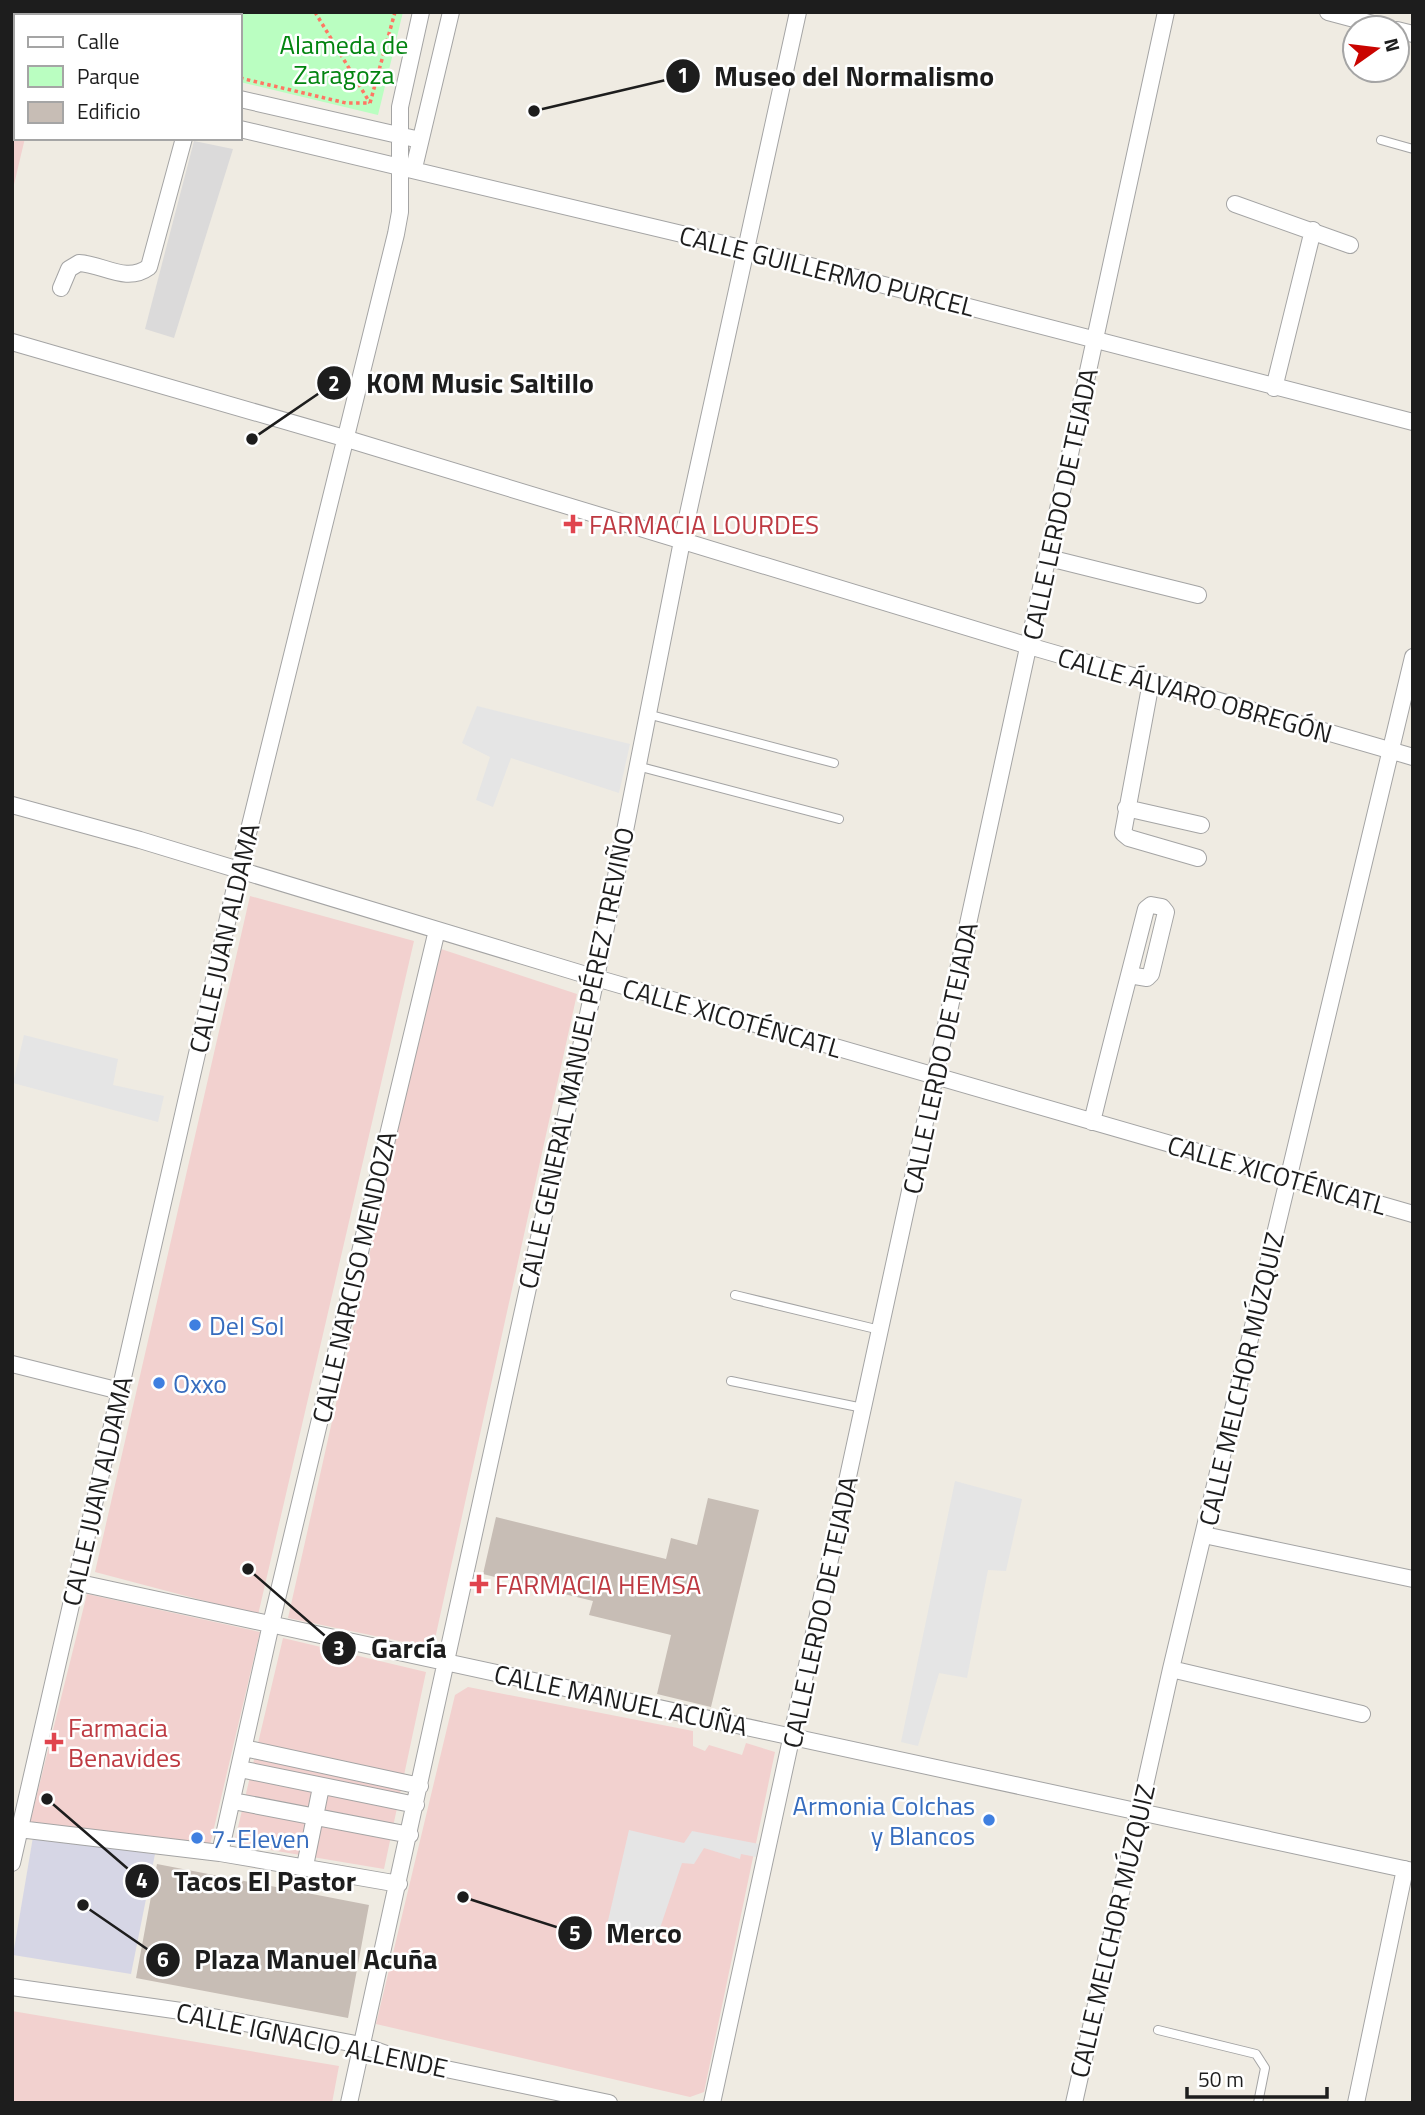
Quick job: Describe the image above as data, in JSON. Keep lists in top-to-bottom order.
{
  "streets": {
    "street": [
      "CALLE GUILLERMO PURCEL",
      "CALLE LERDO DE TEJADA",
      "CALLE ÁLVARO OBREGÓN",
      "CALLE JUAN ALDAMA",
      "CALLE XICOTÉNCATL",
      "CALLE GENERAL MANUEL PÉREZ TREVIÑO",
      "CALLE NARCISO MENDOZA",
      "CALLE MELCHOR MÚZQUIZ",
      "CALLE MANUEL ACUÑA",
      "CALLE IGNACIO ALLENDE"
    ]
  },
  "crossings": [
    ["CALLE GUILLERMO PURCEL", "CALLE LERDO DE TEJADA"],
    ["CALLE GUILLERMO PURCEL", "CALLE JUAN ALDAMA"],
    ["CALLE GUILLERMO PURCEL", "CALLE GENERAL MANUEL PÉREZ TREVIÑO"],
    ["CALLE LERDO DE TEJADA", "CALLE ÁLVARO OBREGÓN"],
    ["CALLE LERDO DE TEJADA", "CALLE XICOTÉNCATL"],
    ["CALLE LERDO DE TEJADA", "CALLE MANUEL ACUÑA"],
    ["CALLE ÁLVARO OBREGÓN", "CALLE JUAN ALDAMA"],
    ["CALLE ÁLVARO OBREGÓN", "CALLE GENERAL MANUEL PÉREZ TREVIÑO"],
    ["CALLE ÁLVARO OBREGÓN", "CALLE MELCHOR MÚZQUIZ"],
    ["CALLE JUAN ALDAMA", "CALLE XICOTÉNCATL"],
    ["CALLE JUAN ALDAMA", "CALLE MANUEL ACUÑA"],
    ["CALLE XICOTÉNCATL", "CALLE GENERAL MANUEL PÉREZ TREVIÑO"],
    ["CALLE XICOTÉNCATL", "CALLE NARCISO MENDOZA"],
    ["CALLE XICOTÉNCATL", "CALLE MELCHOR MÚZQUIZ"],
    ["CALLE GENERAL MANUEL PÉREZ TREVIÑO", "CALLE MANUEL ACUÑA"],
    ["CALLE GENERAL MANUEL PÉREZ TREVIÑO", "CALLE IGNACIO ALLENDE"],
    ["CALLE NARCISO MENDOZA", "CALLE MANUEL ACUÑA"],
    ["CALLE MELCHOR MÚZQUIZ", "CALLE MANUEL ACUÑA"]
  ],
  "parks": ["Alameda de Zaragoza"],
  "places": {
    "other": [
      "Museo del Normalismo",
      "KOM Music Saltillo",
      "Del Sol",
      "Oxxo",
      "García",
      "Tacos El Pastor",
      "Armonia Colchas y Blancos",
      "7-Eleven",
      "Merco",
      "Plaza Manuel Acuña"
    ],
    "health": ["FARMACIA LOURDES", "FARMACIA HEMSA", "Farmacia Benavides"]
  },
  "legend": ["Calle", "Parque", "Edificio"],
  "scale_bar": "50 m",
  "north": "right"
}
